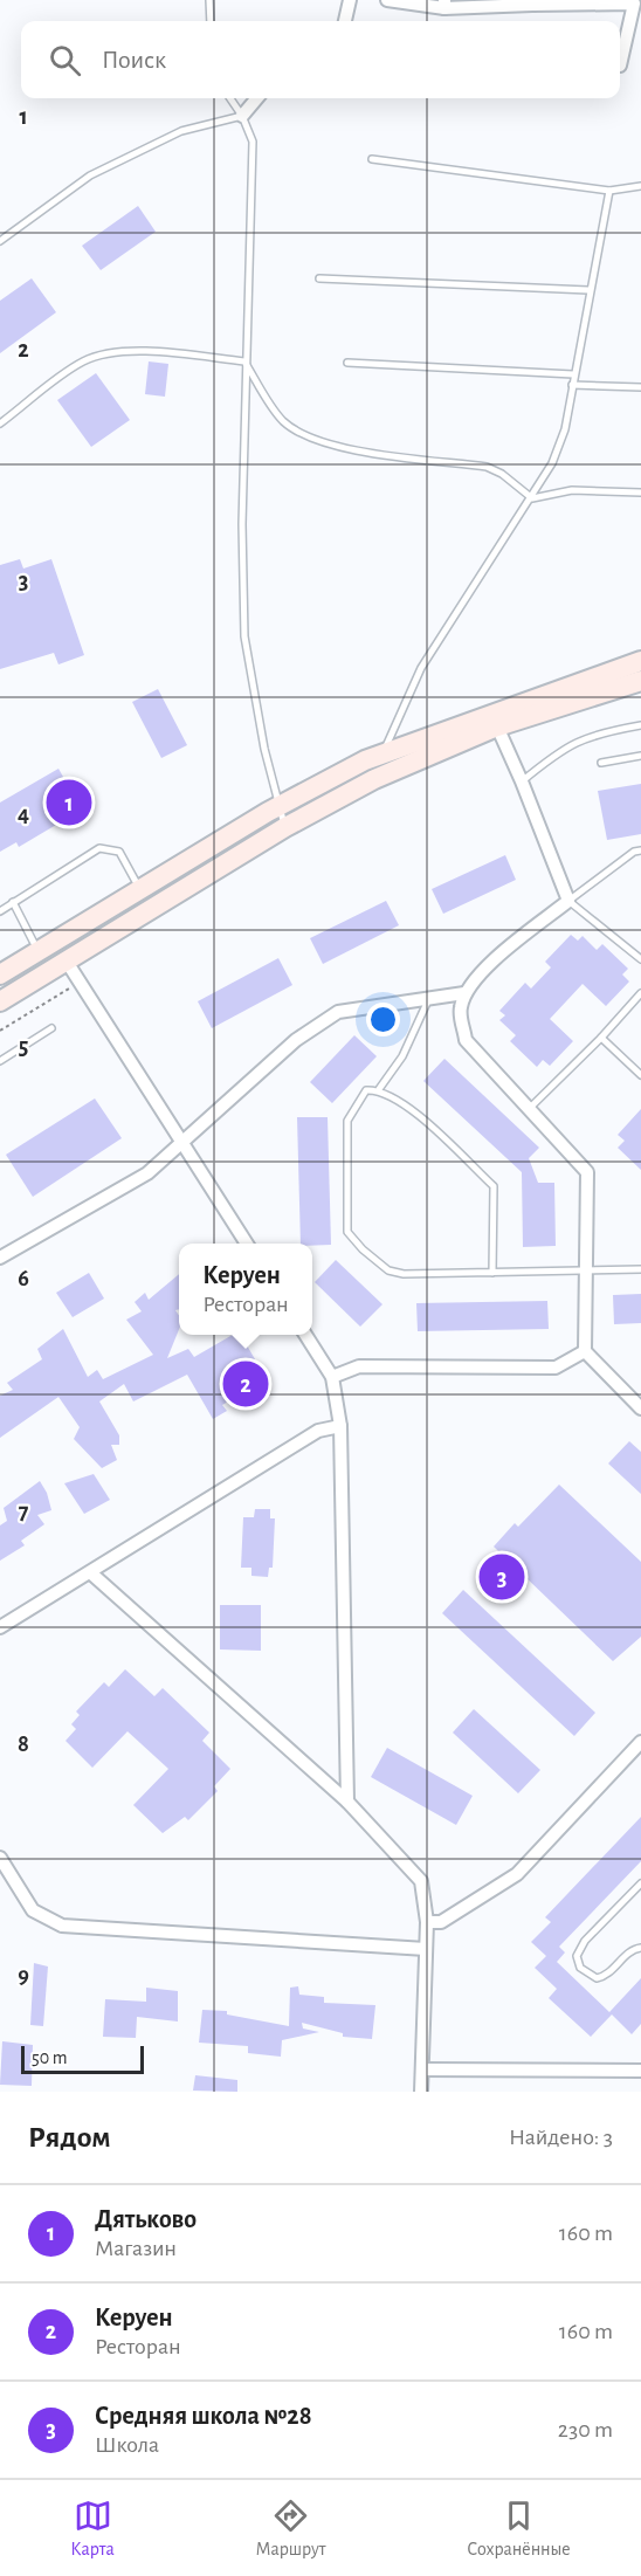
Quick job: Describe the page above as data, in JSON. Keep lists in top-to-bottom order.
{
  "scale_bar": "50 m",
  "page": {
    "search": "Поиск",
    "pins": ["1", "2", "3"],
    "popup": ["Керуен", "Ресторан"],
    "scale": "50 m",
    "heading": ["Рядом", "Найдено: 3"],
    "list": [
      {
        "mark": "1",
        "name": "Дятьково",
        "note": "Магазин",
        "value": "160 m"
      },
      {
        "mark": "2",
        "name": "Керуен",
        "note": "Ресторан",
        "value": "160 m"
      },
      {
        "mark": "3",
        "name": "Средняя школа №28",
        "note": "Школа",
        "value": "230 m"
      }
    ],
    "nav": ["Карта", "Маршрут", "Сохранённые"]
  },
  "grid": {
    "rows": [
      "1",
      "2",
      "3",
      "4",
      "5",
      "6",
      "7",
      "8",
      "9"
    ]
  }
}
